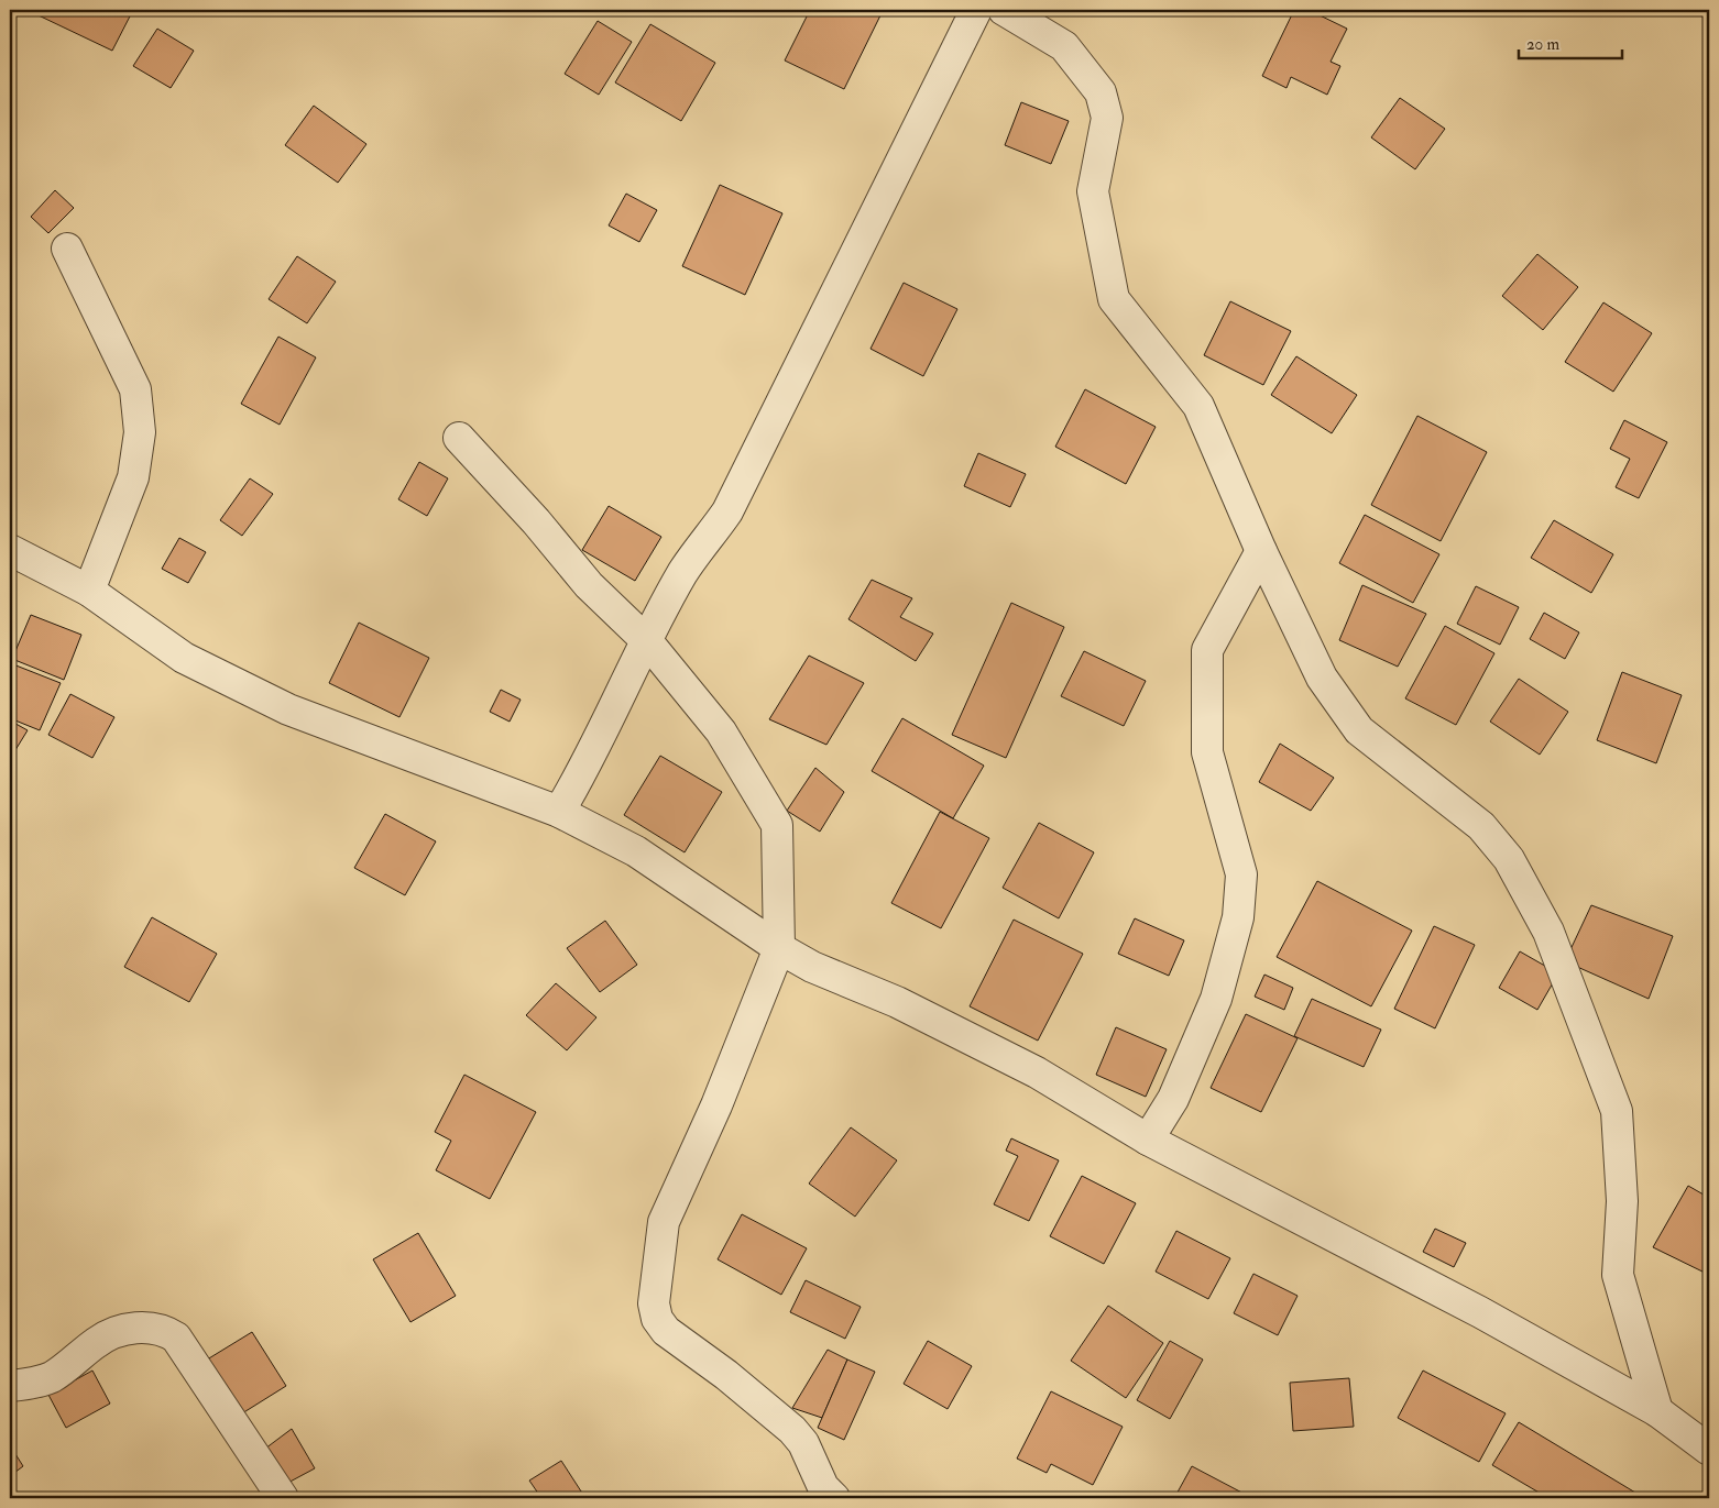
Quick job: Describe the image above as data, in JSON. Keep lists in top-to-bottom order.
{
  "scale_bar": "20 m"
}
